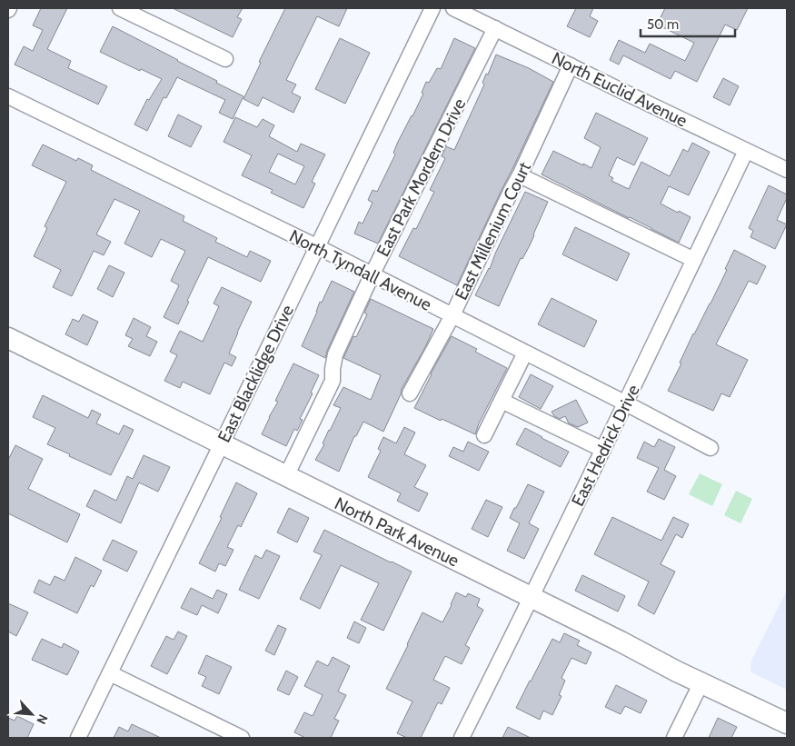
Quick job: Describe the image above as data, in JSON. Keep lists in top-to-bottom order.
{
  "streets": {
    "street": [
      "North Euclid Avenue",
      "East Park Mordern Drive",
      "East Millenium Court",
      "North Tyndall Avenue",
      "East Blacklidge Drive",
      "East Hedrick Drive",
      "North Park Avenue"
    ]
  },
  "crossings": [
    ["North Euclid Avenue", "East Park Mordern Drive"],
    ["North Euclid Avenue", "East Millenium Court"],
    ["North Euclid Avenue", "East Hedrick Drive"],
    ["East Park Mordern Drive", "North Tyndall Avenue"],
    ["East Park Mordern Drive", "North Park Avenue"],
    ["East Millenium Court", "North Tyndall Avenue"],
    ["North Tyndall Avenue", "East Blacklidge Drive"],
    ["North Tyndall Avenue", "East Hedrick Drive"],
    ["East Blacklidge Drive", "North Park Avenue"],
    ["East Hedrick Drive", "North Park Avenue"]
  ],
  "scale_bar": "50 m",
  "north": "bottom right"
}
